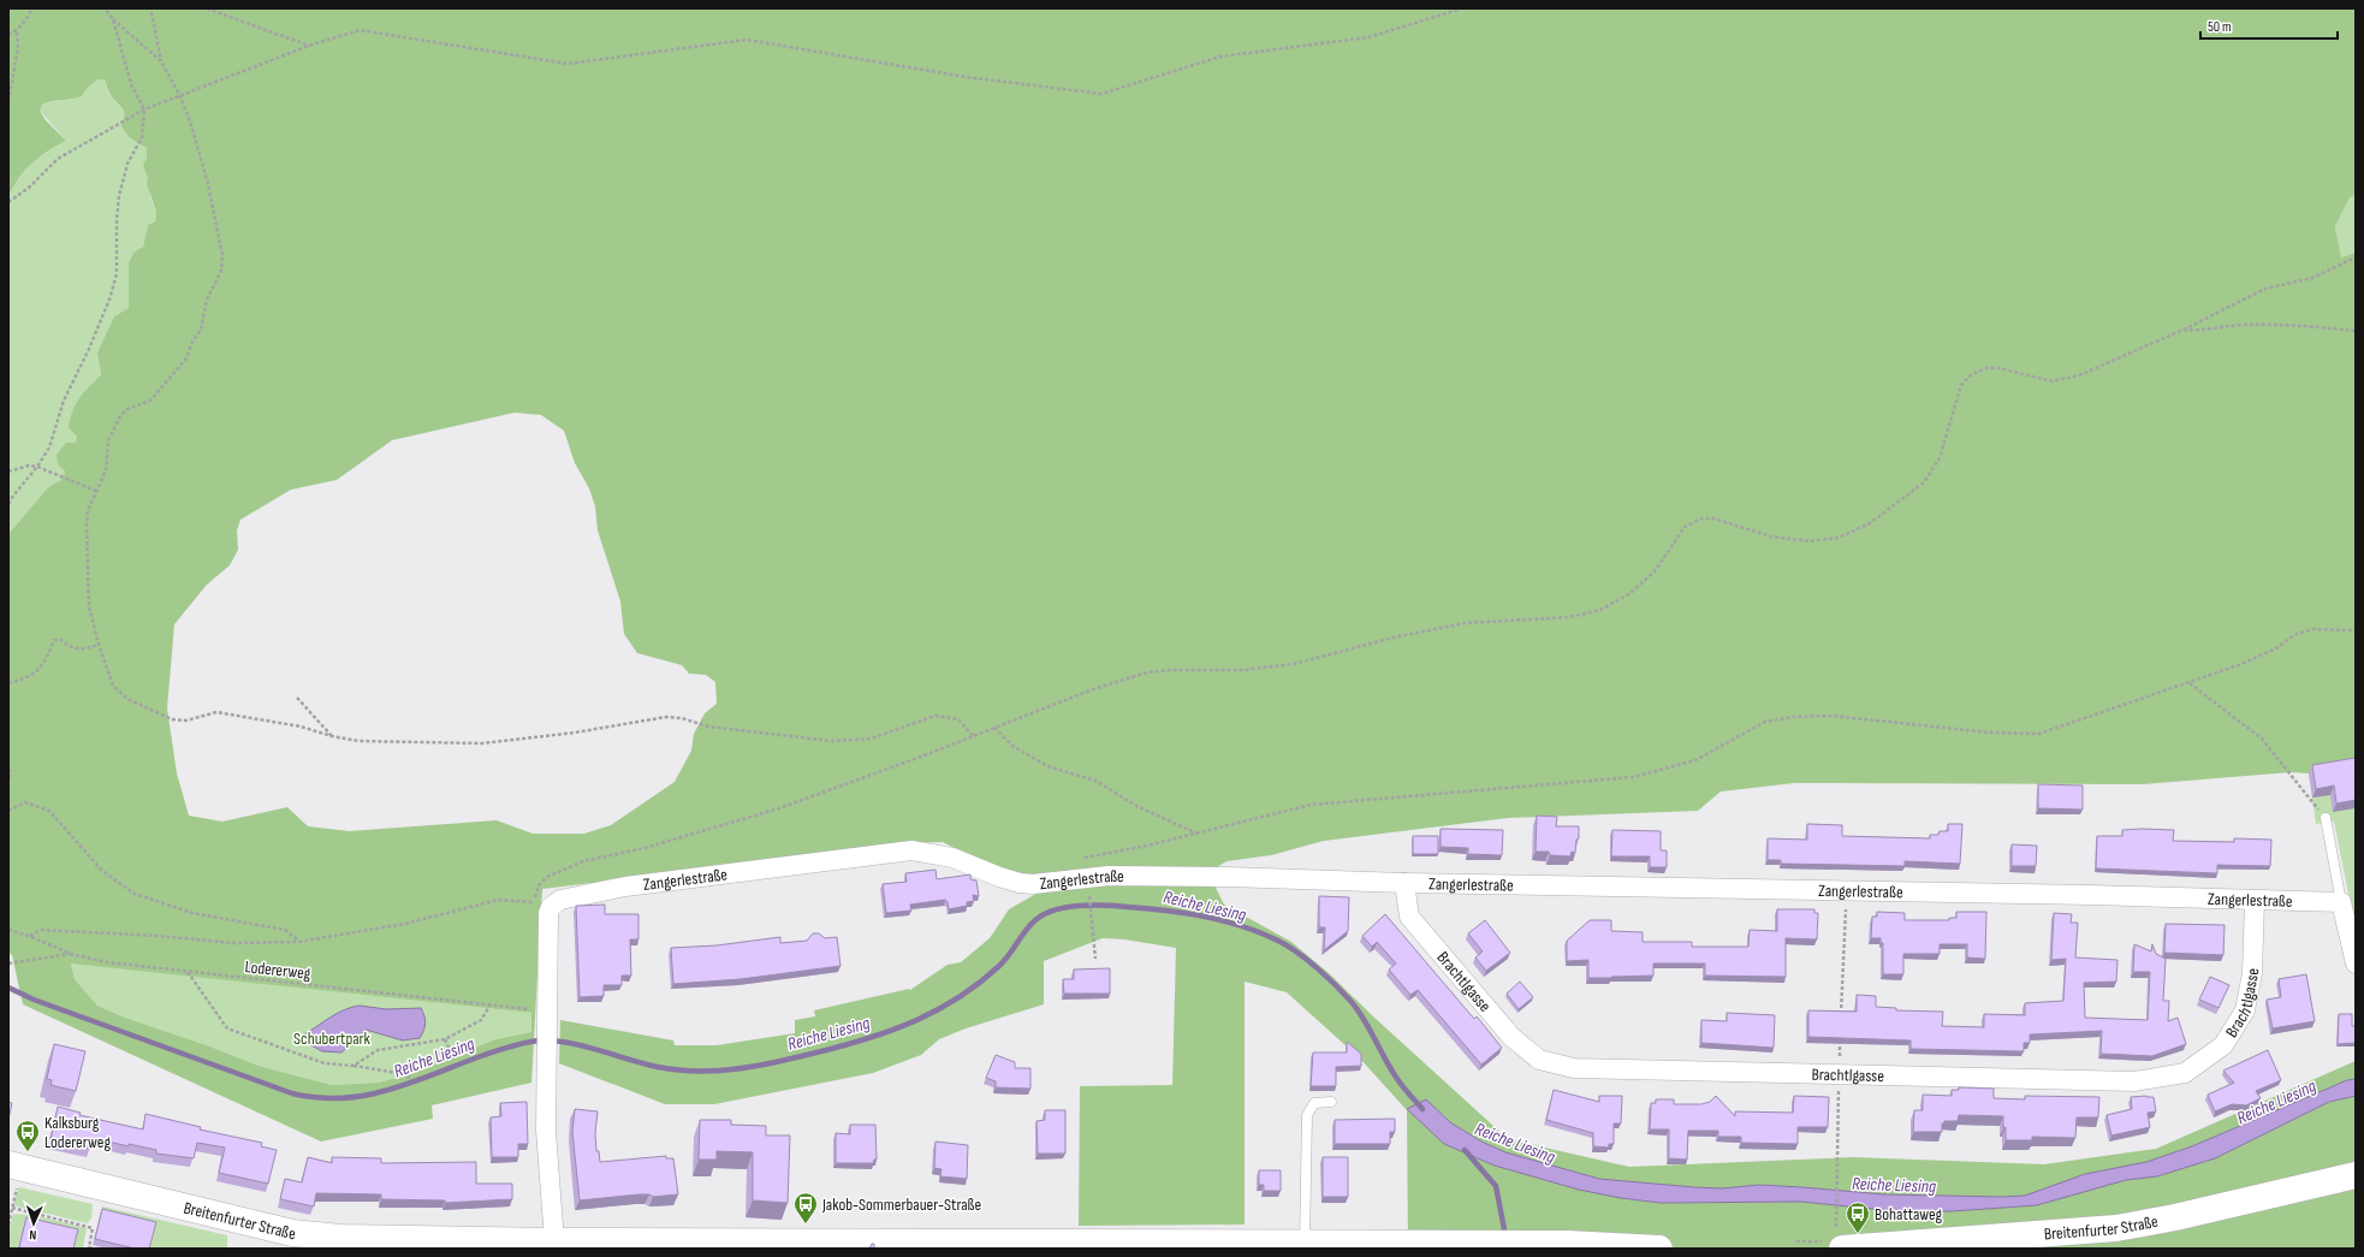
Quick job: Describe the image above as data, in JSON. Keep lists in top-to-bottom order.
{
  "streets": {
    "main road": ["Breitenfurter Straße"],
    "street": ["Zangerlestraße", "Brachtlgasse"],
    "path": ["Lodererweg"]
  },
  "crossings": [
    ["Zangerlestraße", "Brachtlgasse"]
  ],
  "water": ["Reiche Liesing"],
  "parks": ["Schubertpark"],
  "places": {
    "bus stop": ["Kalksburg Lodererweg", "Jakob-Sommerbauer-Straße", "Bohattaweg"]
  },
  "scale_bar": "50 m",
  "north": "bottom"
}
